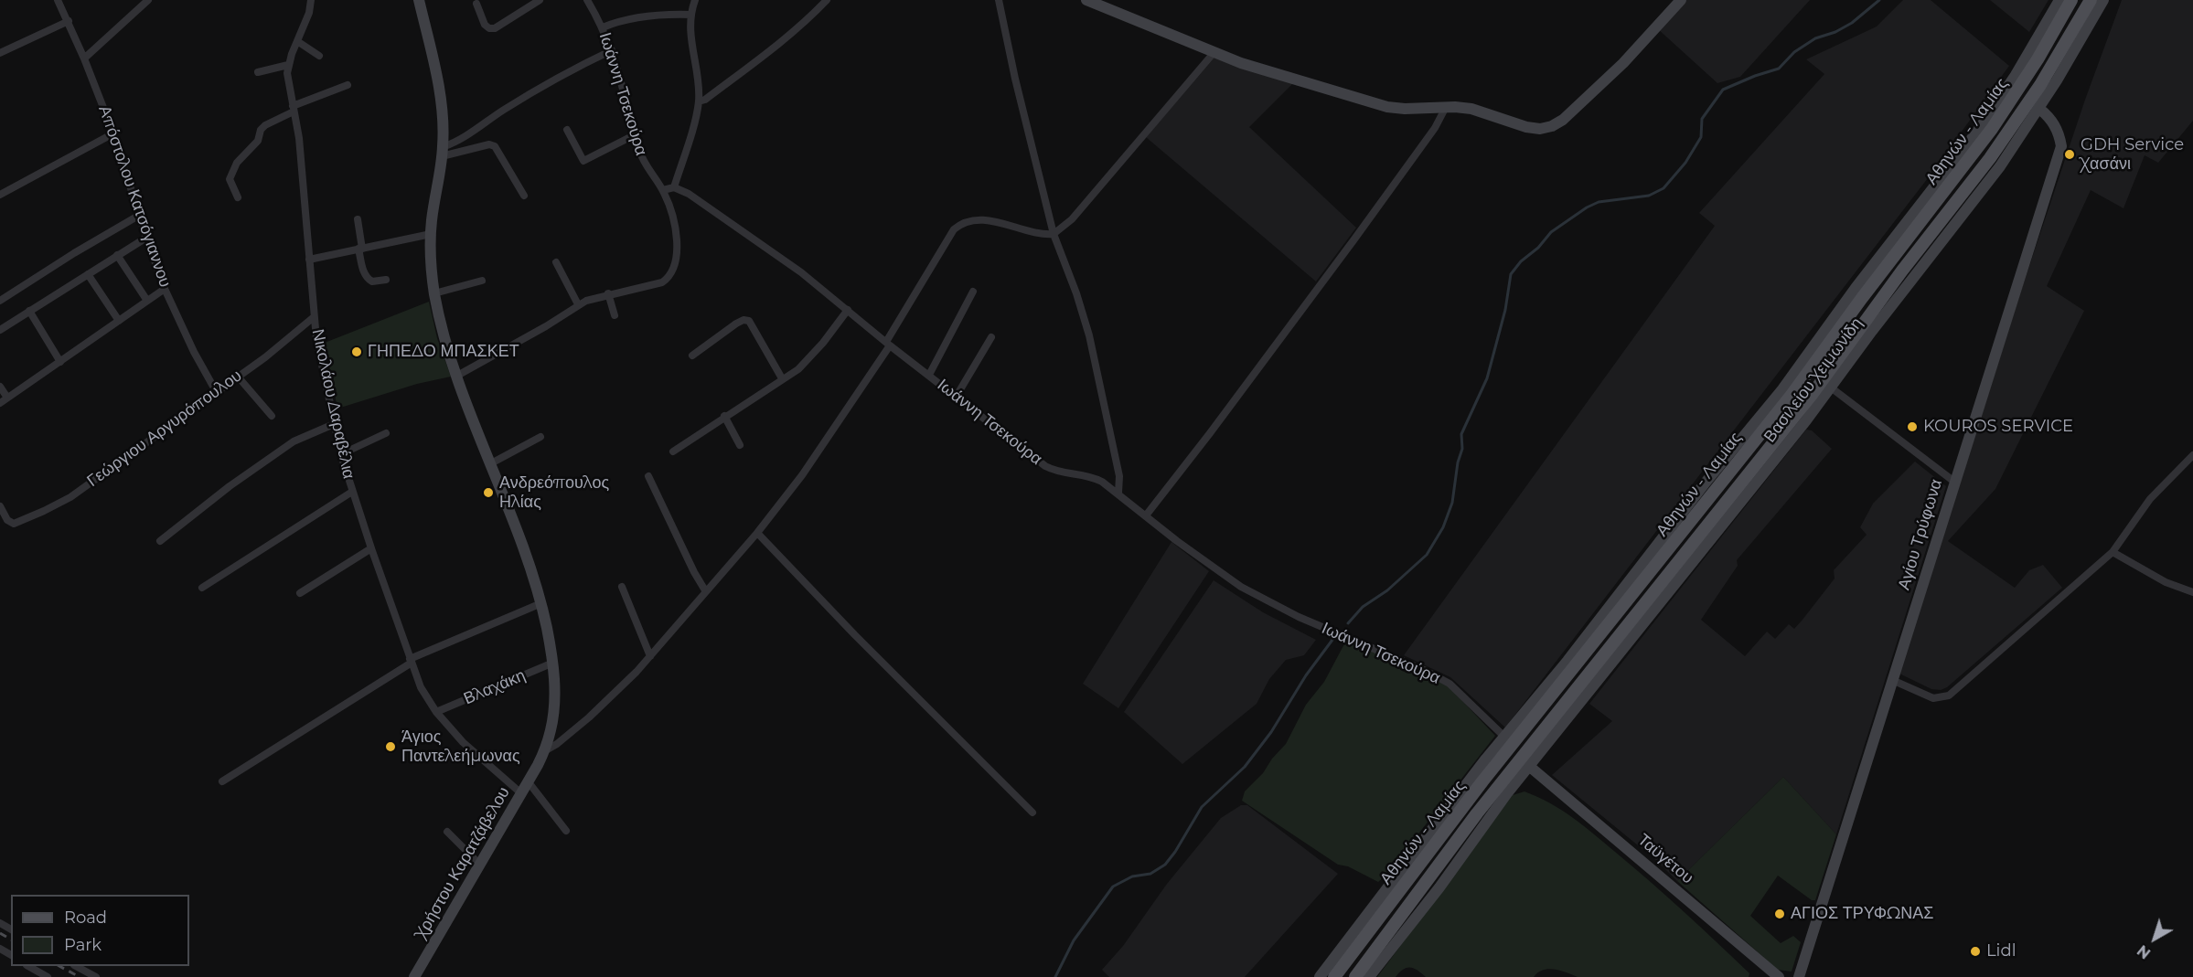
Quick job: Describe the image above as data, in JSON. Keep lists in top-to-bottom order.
{
  "streets": {
    "main road": ["Αθηνών - Λαμίας"],
    "street": [
      "Ιωάννη Τσεκούρα",
      "Απόστολου Κατσόγιαννου",
      "Βασιλείου Χειμωνίδη",
      "Νικολάου Δαραβέλια",
      "Γεώργιου Αργυρόπουλου",
      "Αγίου Τρύφωνα",
      "Βλαχάκη",
      "Ταϋγέτου",
      "Χρήστου Καρατζάβελου"
    ]
  },
  "crossings": [
    ["Απόστολου Κατσόγιαννου", "Γεώργιου Αργυρόπουλου"],
    ["Βασιλείου Χειμωνίδη", "Αγίου Τρύφωνα"],
    ["Βασιλείου Χειμωνίδη", "Ταϋγέτου"],
    ["Νικολάου Δαραβέλια", "Γεώργιου Αργυρόπουλου"],
    ["Νικολάου Δαραβέλια", "Βλαχάκη"],
    ["Νικολάου Δαραβέλια", "Χρήστου Καρατζάβελου"],
    ["Βλαχάκη", "Χρήστου Καρατζάβελου"]
  ],
  "places": [
    "GDH Service Χασάνι",
    "ΓΗΠΕΔΟ ΜΠΑΣΚΕΤ",
    "KOUROS SERVICE",
    "Ανδρεόπουλος Ηλίας",
    "Άγιος Παντελεήμωνας",
    "ΑΓΙΟΣ ΤΡΥΦΩΝΑΣ",
    "Lidl"
  ],
  "legend": ["Road", "Park"],
  "north": "bottom left"
}
